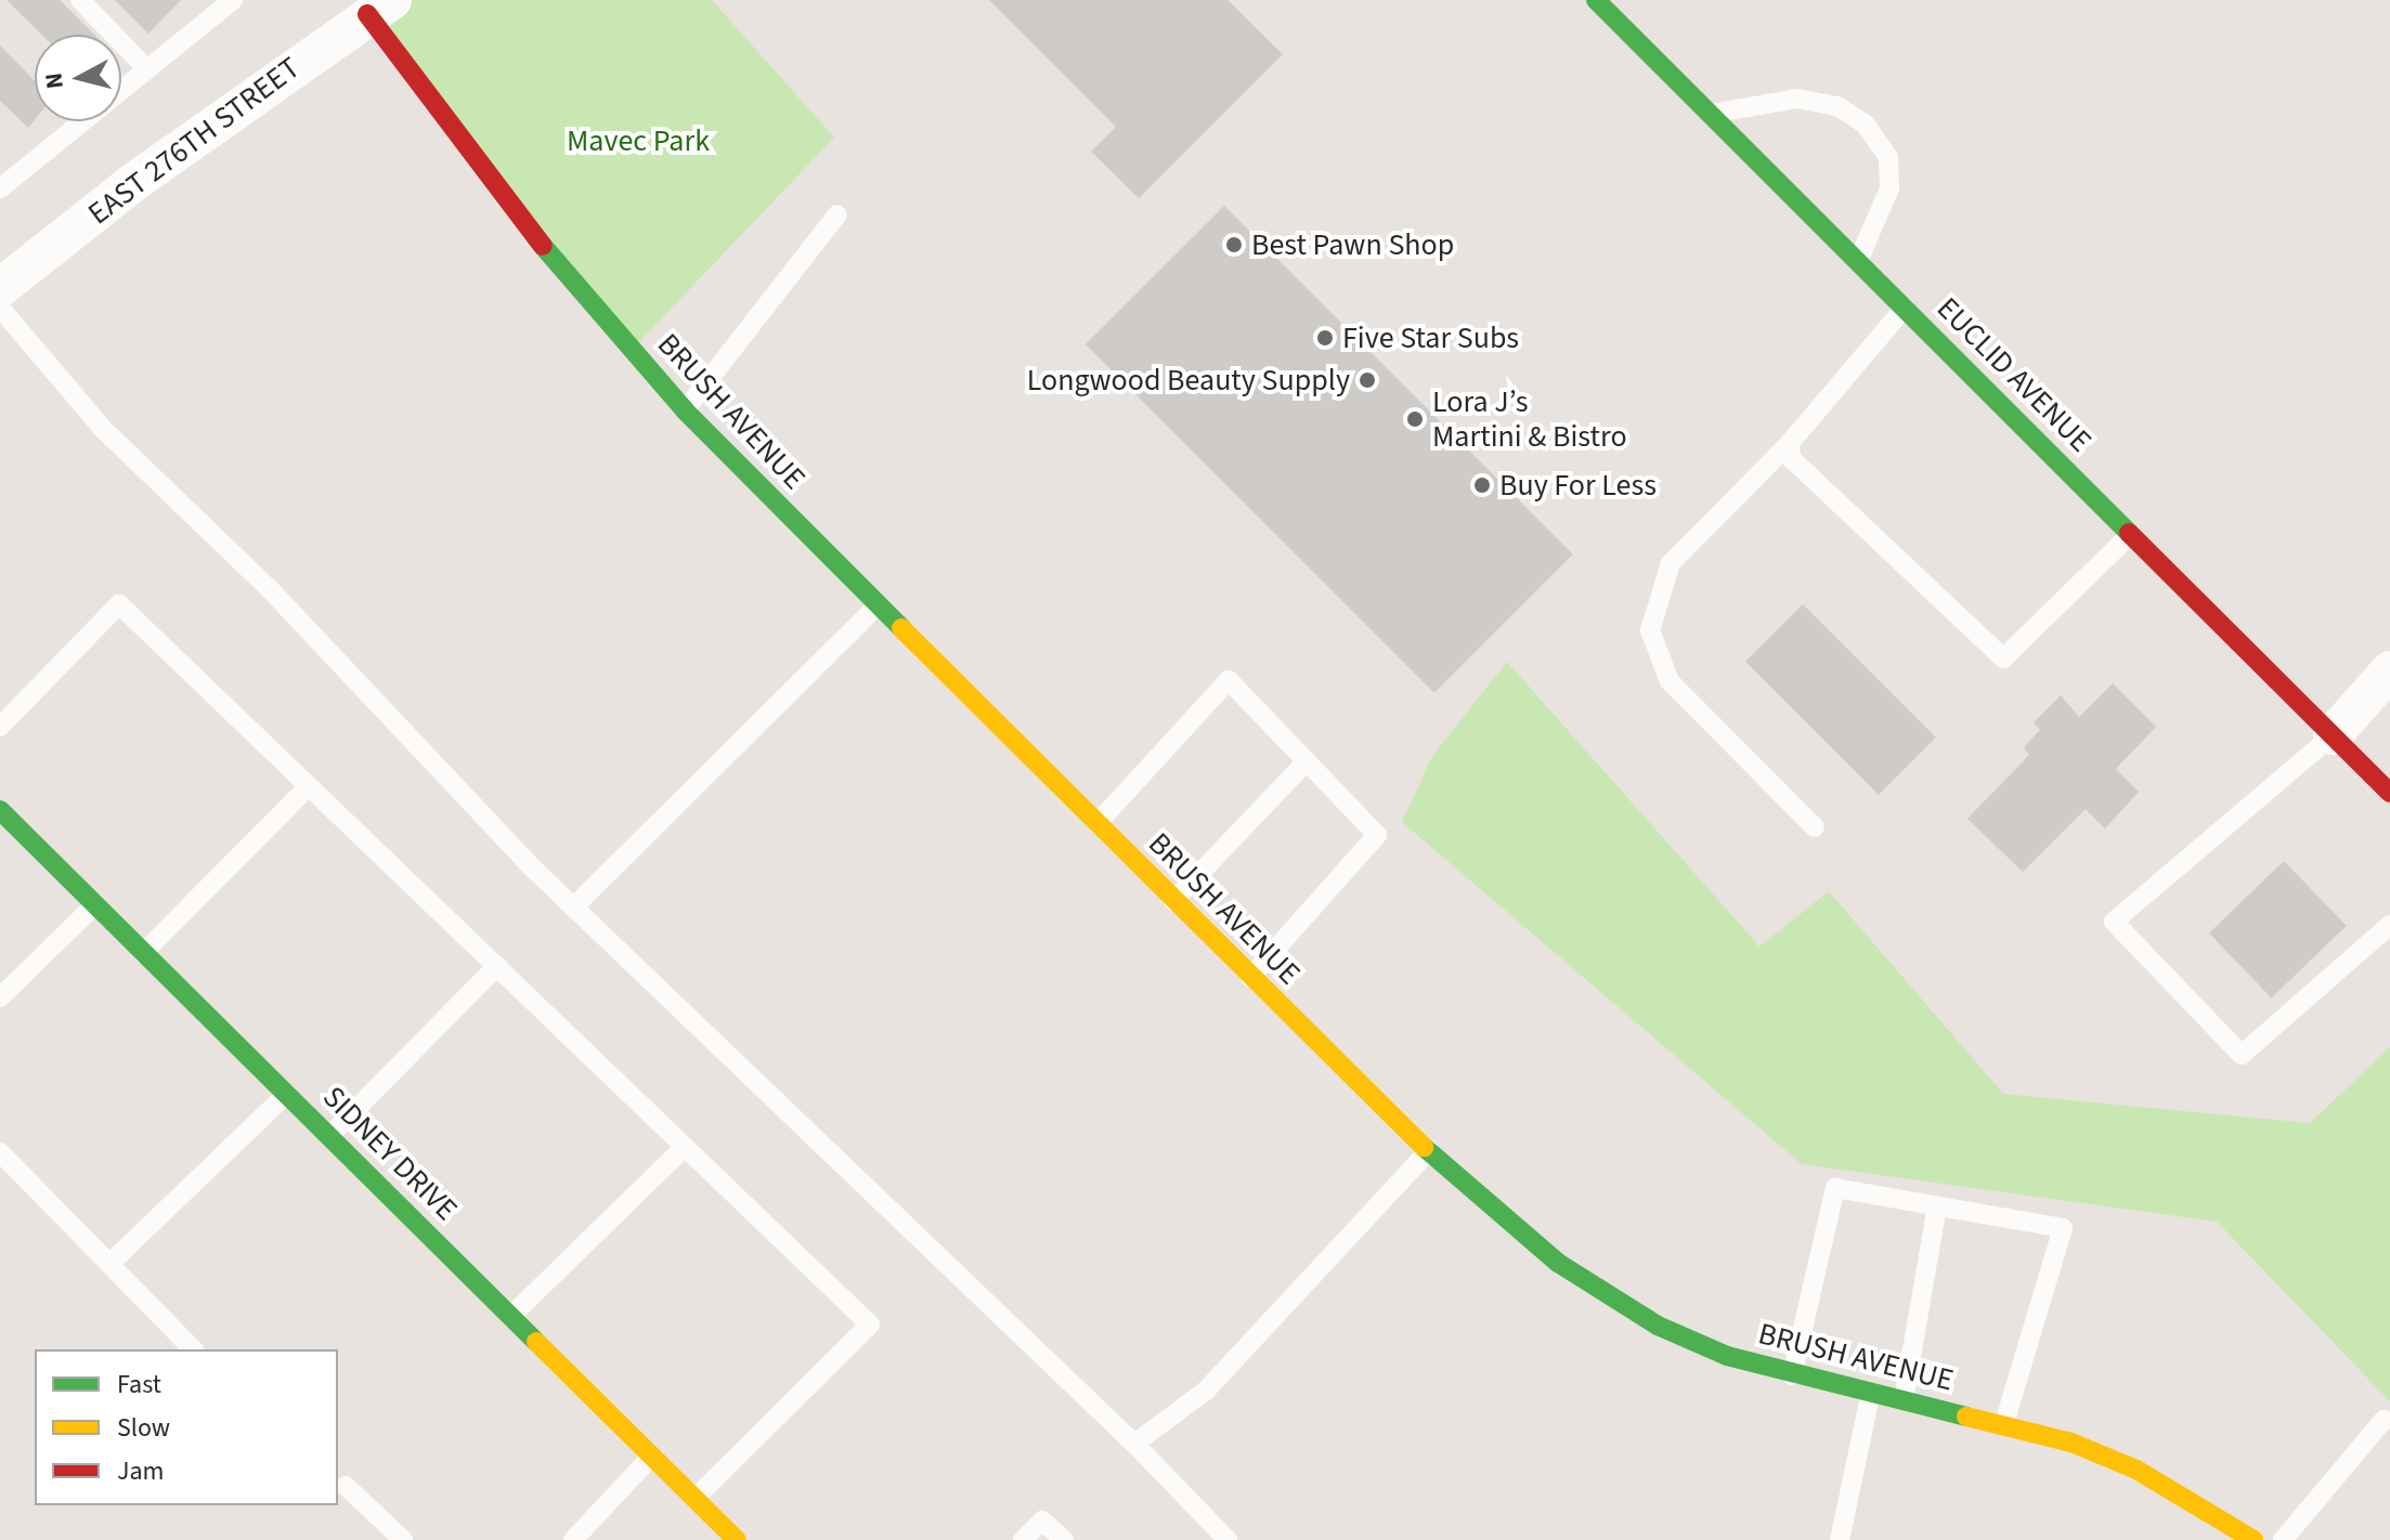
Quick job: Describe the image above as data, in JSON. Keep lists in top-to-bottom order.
{
  "streets": {
    "street": [
      "EAST 276TH STREET",
      "EUCLID AVENUE",
      "BRUSH AVENUE",
      "SIDNEY DRIVE"
    ]
  },
  "crossings": [
    ["EAST 276TH STREET", "BRUSH AVENUE"]
  ],
  "parks": ["Mavec Park"],
  "places": [
    "Best Pawn Shop",
    "Five Star Subs",
    "Longwood Beauty Supply",
    "Lora J’s Martini & Bistro",
    "Buy For Less"
  ],
  "legend": ["Fast", "Slow", "Jam"],
  "north": "left"
}
